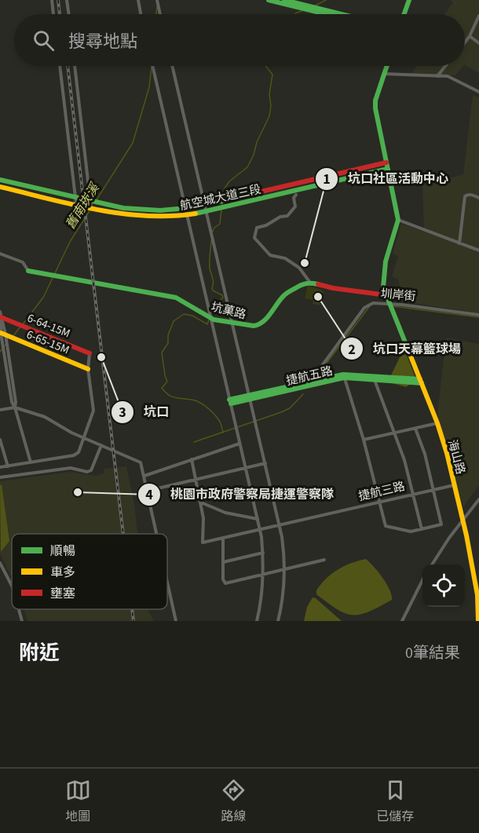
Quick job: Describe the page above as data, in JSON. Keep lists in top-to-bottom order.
{
  "streets": {
    "street": [
      "航空城大道三段",
      "圳岸街",
      "坑菓路",
      "6-64-15M",
      "6-65-15M",
      "捷航五路",
      "海山路",
      "捷航三路"
    ]
  },
  "crossings": [
    ["圳岸街", "海山路"],
    ["捷航五路", "海山路"],
    ["海山路", "捷航三路"]
  ],
  "water": ["舊南崁溪"],
  "places": [
    "坑口社區活動中心",
    "坑口天幕籃球場",
    "坑口",
    "桃園市政府警察局捷運警察隊"
  ],
  "legend": ["順暢", "車多", "壅塞"],
  "page": {
    "search": "搜尋地點",
    "heading": ["附近", "0筆結果"],
    "nav": ["地圖", "路線", "已儲存"]
  }
}
